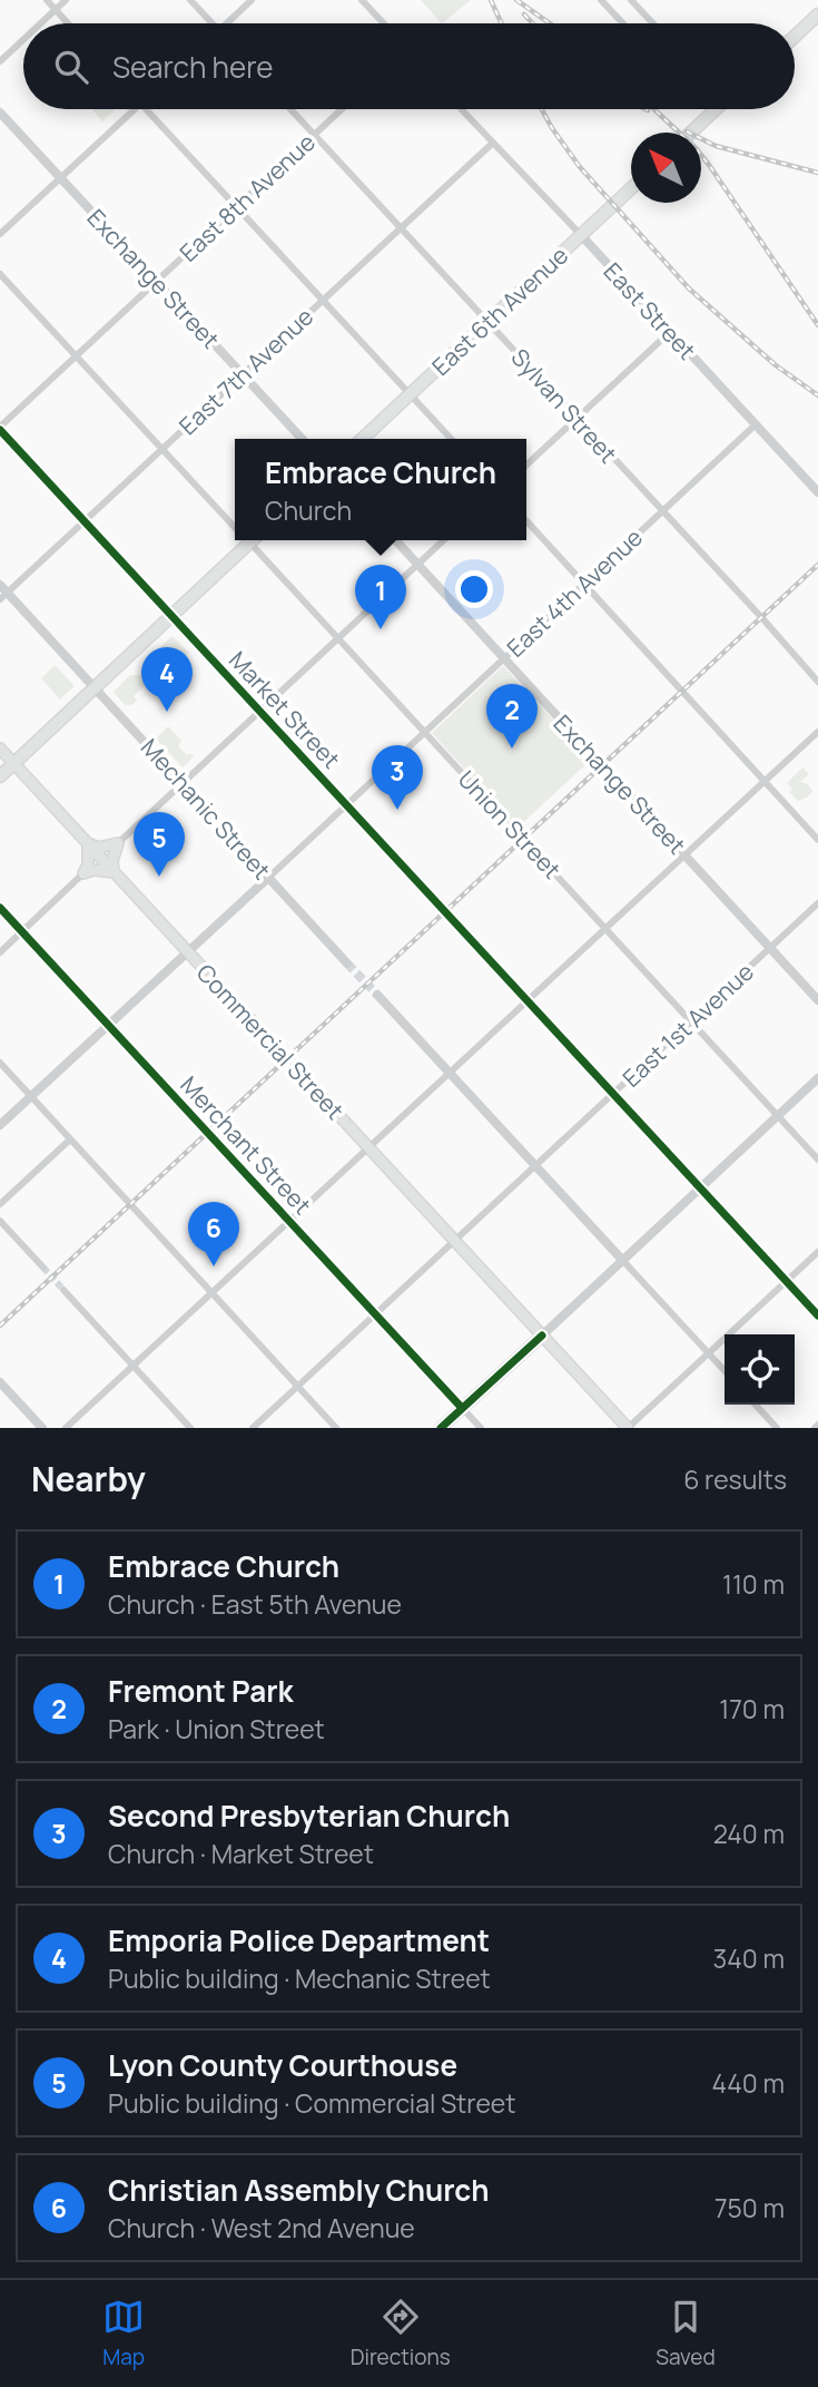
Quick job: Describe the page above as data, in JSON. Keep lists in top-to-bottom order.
{
  "streets": {
    "main road": ["East 6th Avenue", "Commercial Street"],
    "street": [
      "East 8th Avenue",
      "Exchange Street",
      "East Street",
      "East 7th Avenue",
      "Sylvan Street",
      "East 4th Avenue",
      "Market Street",
      "Mechanic Street",
      "Union Street",
      "East 1st Avenue",
      "Merchant Street"
    ]
  },
  "crossings": [
    ["East 8th Avenue", "Exchange Street"],
    ["East 8th Avenue", "Sylvan Street"],
    ["East 8th Avenue", "Market Street"],
    ["East 8th Avenue", "Union Street"],
    ["Exchange Street", "East 7th Avenue"],
    ["Exchange Street", "East 4th Avenue"],
    ["Exchange Street", "East 1st Avenue"],
    ["East 6th Avenue", "East Street"],
    ["East 6th Avenue", "Sylvan Street"],
    ["East Street", "East 7th Avenue"],
    ["East Street", "East 4th Avenue"],
    ["East 7th Avenue", "Sylvan Street"],
    ["East 7th Avenue", "Market Street"],
    ["East 7th Avenue", "Mechanic Street"],
    ["East 7th Avenue", "Union Street"],
    ["Sylvan Street", "East 4th Avenue"],
    ["East 4th Avenue", "Market Street"],
    ["East 4th Avenue", "Mechanic Street"],
    ["East 4th Avenue", "Union Street"],
    ["East 4th Avenue", "Commercial Street"],
    ["East 4th Avenue", "Merchant Street"],
    ["Market Street", "East 1st Avenue"],
    ["Union Street", "East 1st Avenue"],
    ["East 1st Avenue", "Commercial Street"],
    ["East 1st Avenue", "Merchant Street"]
  ],
  "north": "top left",
  "page": {
    "search": "Search here",
    "popup": ["Embrace Church", "Church"],
    "pins": [
      "1",
      "4",
      "2",
      "3",
      "5",
      "6"
    ],
    "heading": ["Nearby", "6 results"],
    "list": [
      {
        "mark": "1",
        "name": "Embrace Church",
        "note": "Church · East 5th Avenue",
        "value": "110 m"
      },
      {
        "mark": "2",
        "name": "Fremont Park",
        "note": "Park · Union Street",
        "value": "170 m"
      },
      {
        "mark": "3",
        "name": "Second Presbyterian Church",
        "note": "Church · Market Street",
        "value": "240 m"
      },
      {
        "mark": "4",
        "name": "Emporia Police Department",
        "note": "Public building · Mechanic Street",
        "value": "340 m"
      },
      {
        "mark": "5",
        "name": "Lyon County Courthouse",
        "note": "Public building · Commercial Street",
        "value": "440 m"
      },
      {
        "mark": "6",
        "name": "Christian Assembly Church",
        "note": "Church · West 2nd Avenue",
        "value": "750 m"
      }
    ],
    "nav": ["Map", "Directions", "Saved"]
  }
}
